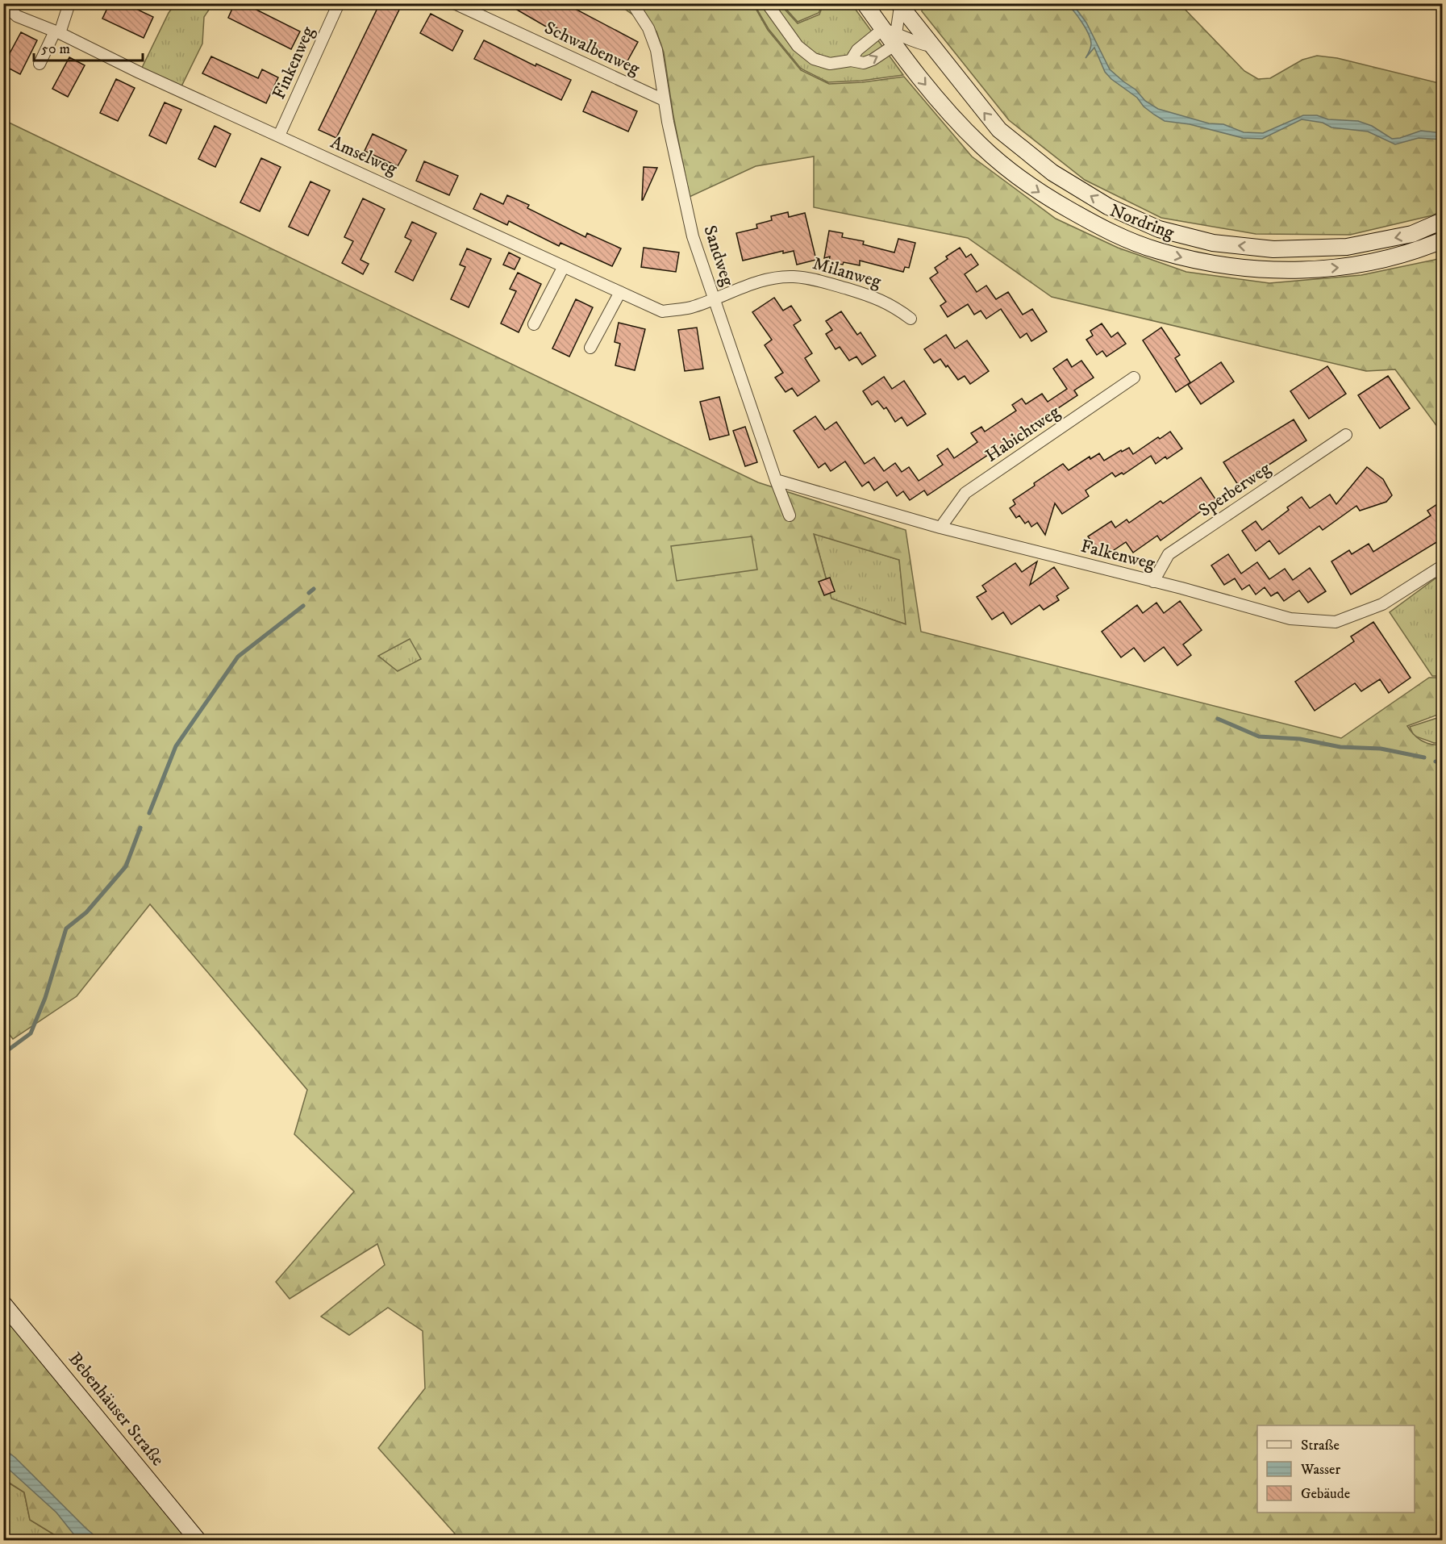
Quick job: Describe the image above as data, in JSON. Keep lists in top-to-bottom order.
{
  "streets": {
    "street": [
      "Schwalbenweg",
      "Finkenweg",
      "Amselweg",
      "Nordring",
      "Sandweg",
      "Milanweg",
      "Habichtweg",
      "Sperberweg",
      "Falkenweg",
      "Bebenhäuser Straße"
    ]
  },
  "crossings": [
    ["Schwalbenweg", "Sandweg"],
    ["Finkenweg", "Amselweg"],
    ["Amselweg", "Sandweg"],
    ["Amselweg", "Milanweg"],
    ["Sandweg", "Milanweg"],
    ["Sandweg", "Falkenweg"],
    ["Habichtweg", "Falkenweg"],
    ["Sperberweg", "Falkenweg"]
  ],
  "legend": ["Straße", "Wasser", "Gebäude"],
  "scale_bar": "50 m"
}
